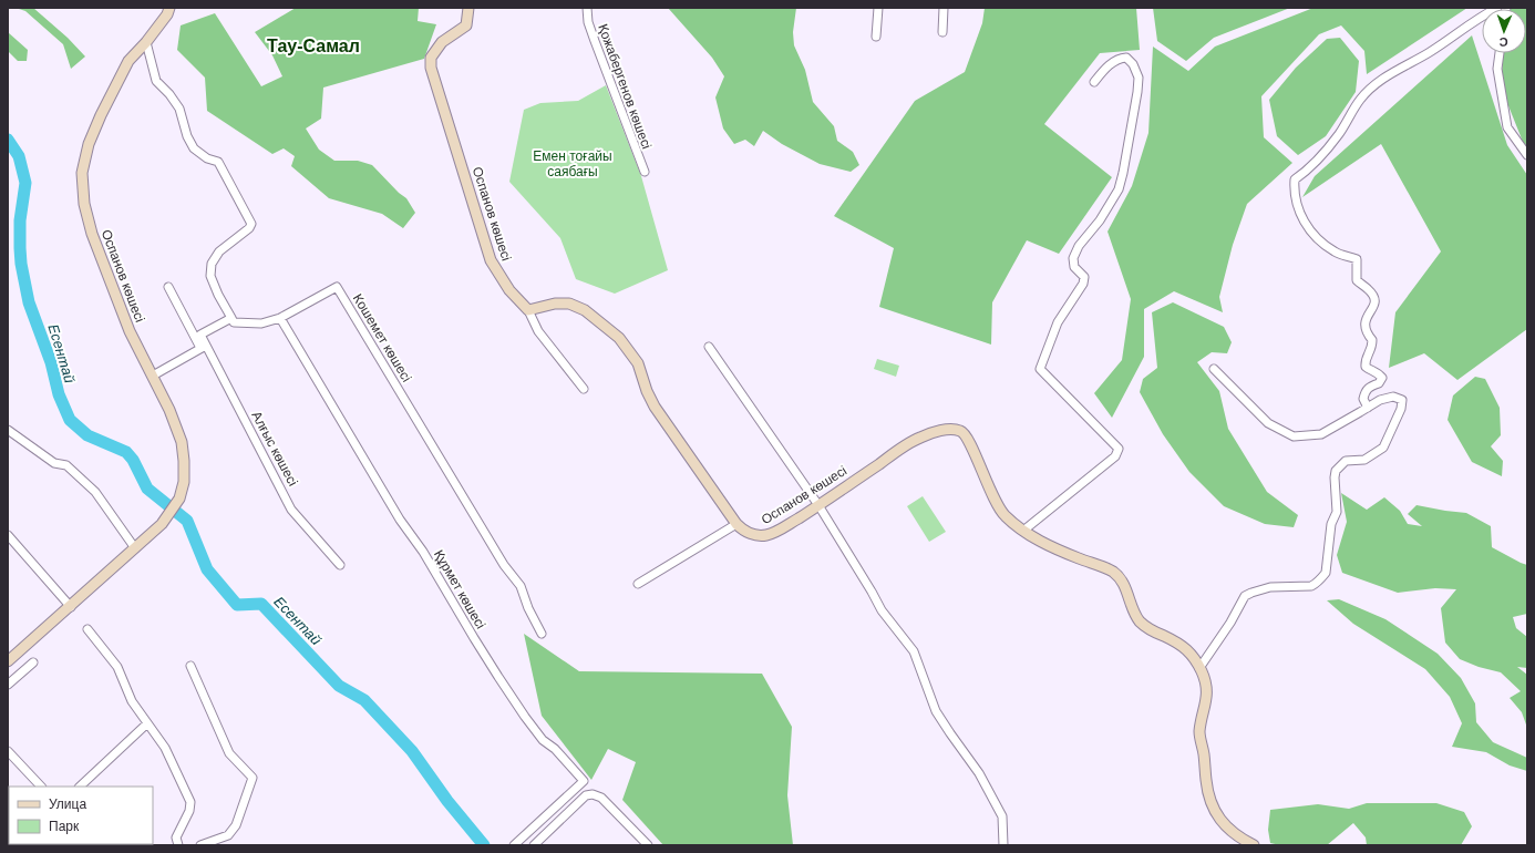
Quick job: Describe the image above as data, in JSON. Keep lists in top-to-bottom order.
{
  "streets": {
    "street": [
      "Қожабергенов көшесі",
      "Оспанов көшесі",
      "Кошемет көшесі",
      "Алғыс көшесі",
      "Құрмет көшесі"
    ]
  },
  "crossings": [
    ["Кошемет көшесі", "Алғыс көшесі"],
    ["Кошемет көшесі", "Құрмет көшесі"]
  ],
  "districts": ["Тау-Самал"],
  "water": ["Есентай"],
  "parks": ["Емен тоғайы саябағы"],
  "legend": ["Улица", "Парк"],
  "north": "bottom"
}
